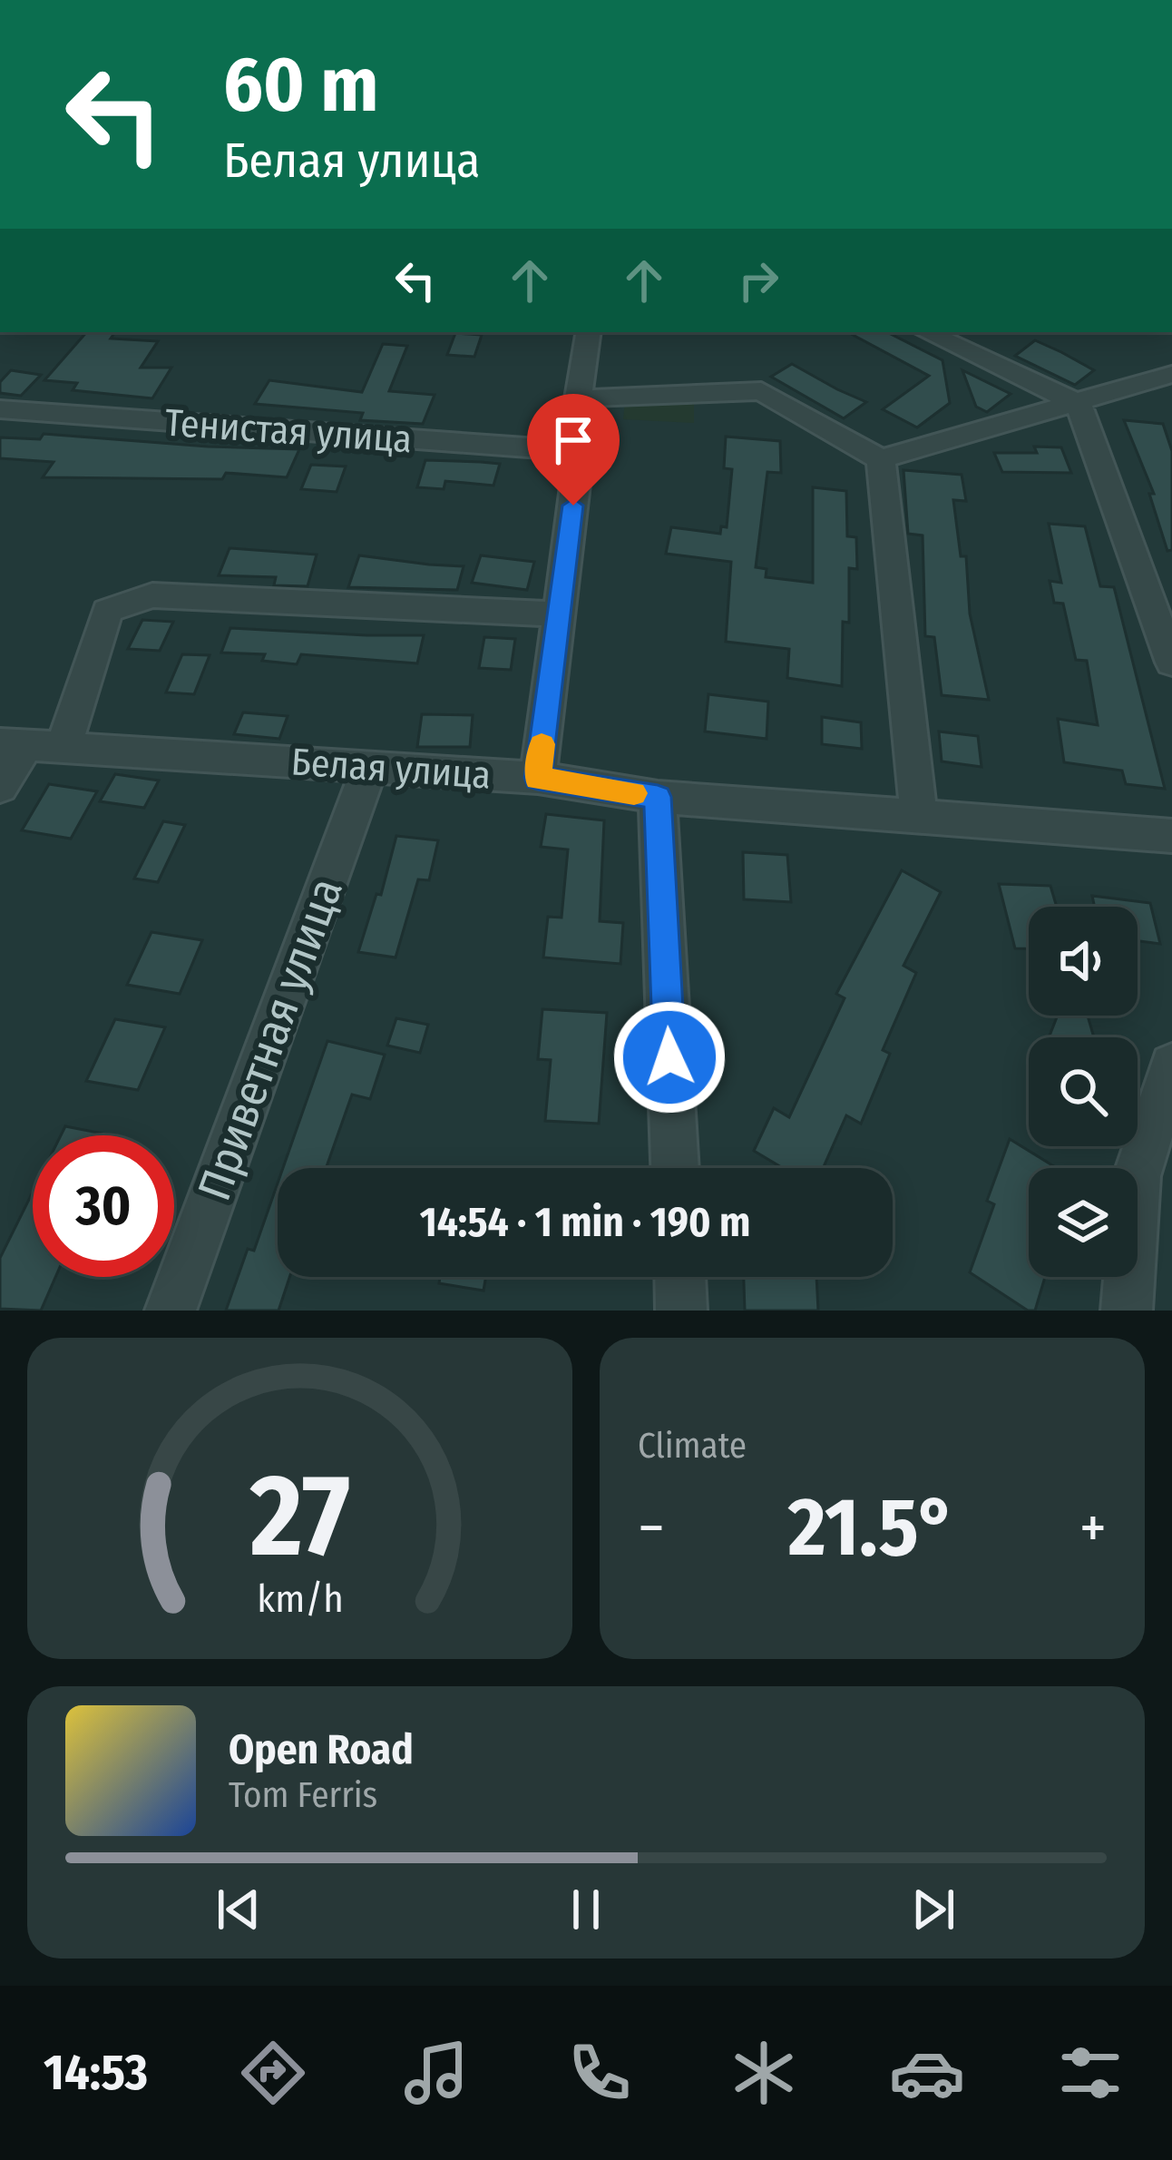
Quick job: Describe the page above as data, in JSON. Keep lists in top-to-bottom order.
{
  "streets": {
    "street": ["Тенистая улица", "Белая улица", "Приветная улица"]
  },
  "crossings": [
    ["Белая улица", "Приветная улица"]
  ],
  "page": {
    "turn": ["60 m", "Белая улица"],
    "limit": "30",
    "trip": "14:54 · 1 min · 190 m",
    "tile": "Climate",
    "heat": ["−", "21.5°", "+"],
    "song": ["Open Road", "Tom Ferris"],
    "tabs": "14:53",
    "gauge": ["27", "km/h"]
  }
}
